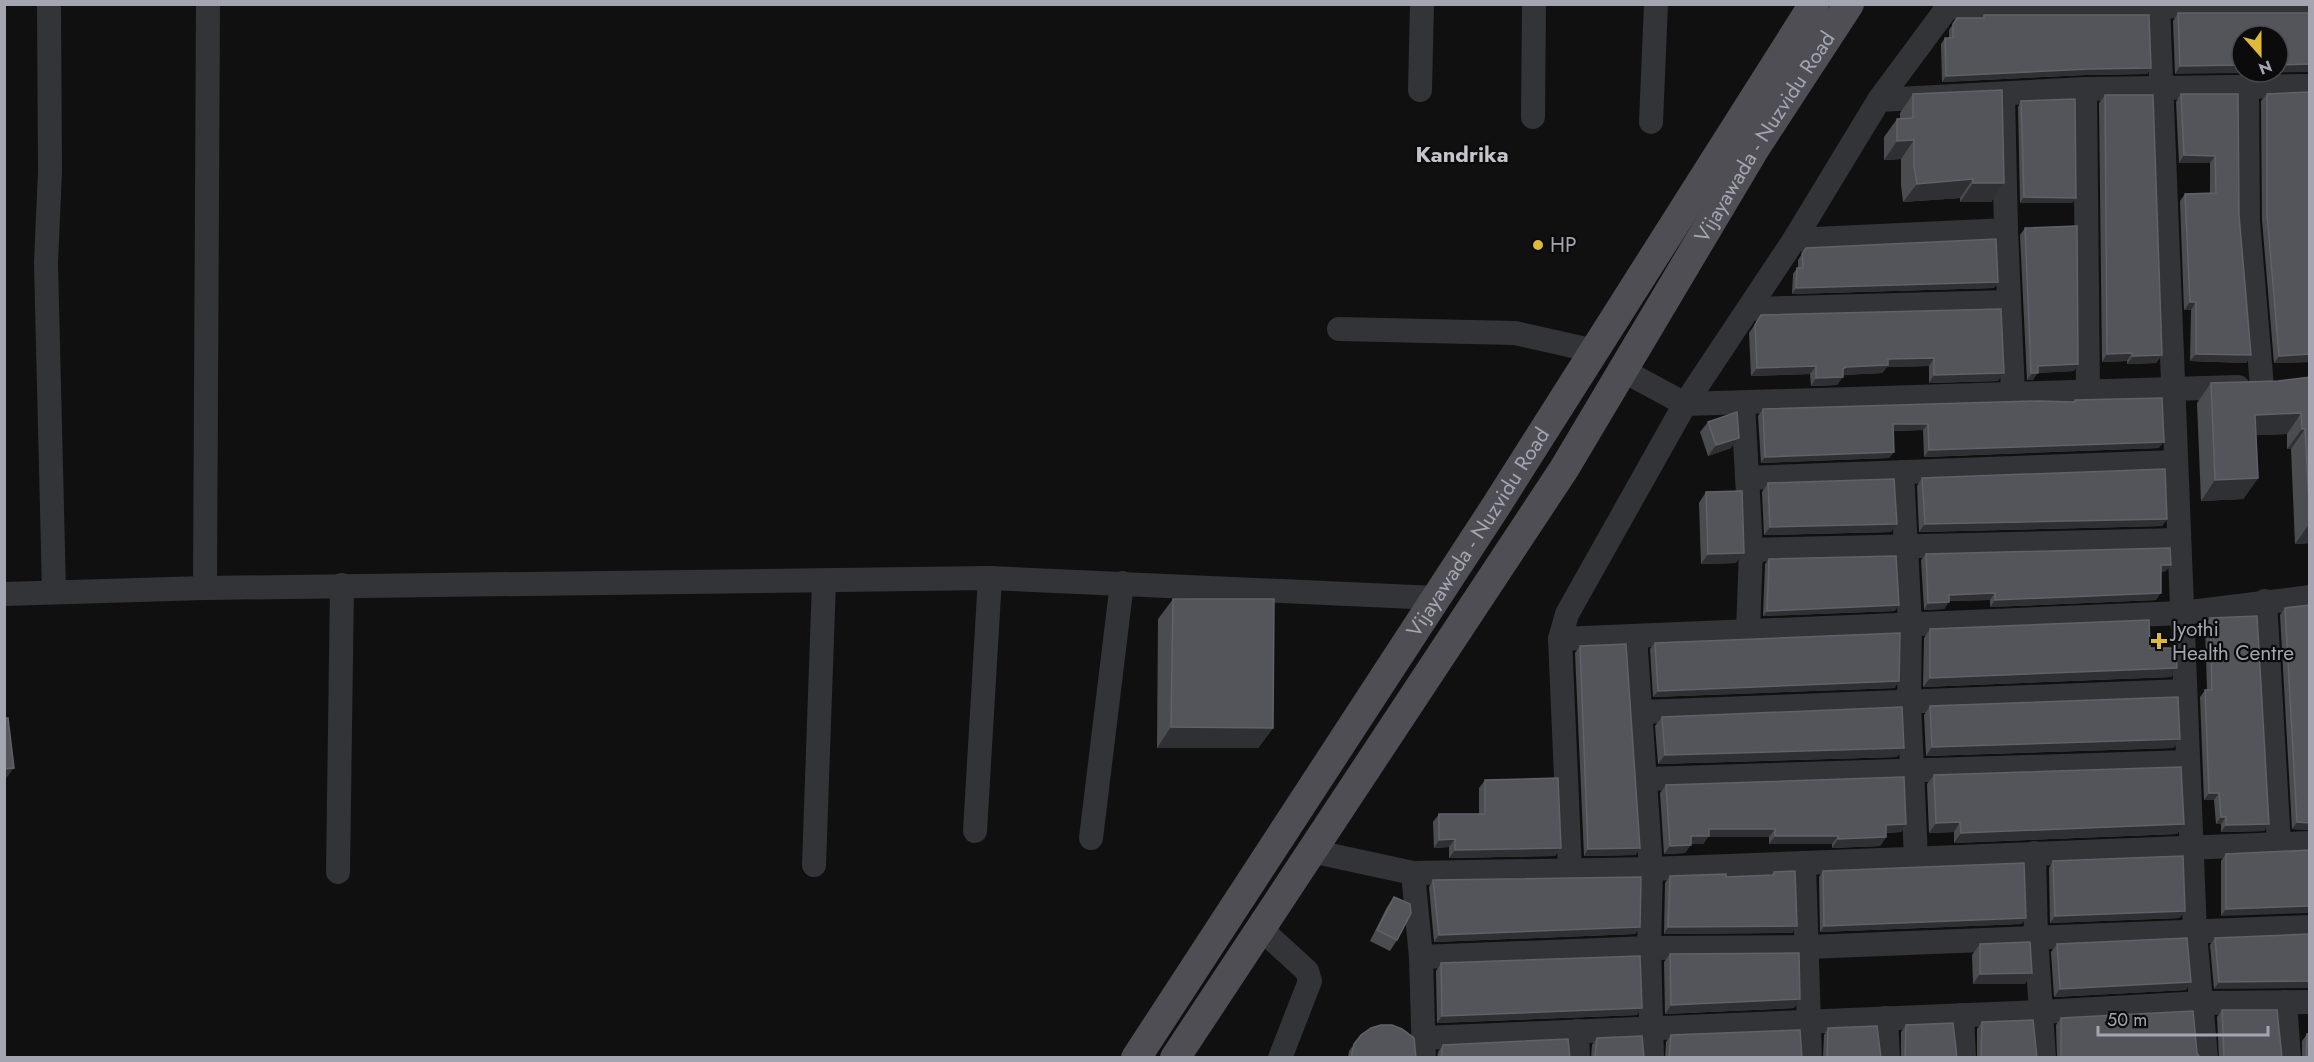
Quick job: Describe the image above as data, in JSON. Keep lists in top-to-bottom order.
{
  "streets": {
    "main road": ["Vijayawada - Nuzvidu Road"]
  },
  "districts": ["Kandrika"],
  "places": {
    "other": ["HP"],
    "health": ["Jyothi Health Centre"]
  },
  "scale_bar": "50 m",
  "north": "bottom"
}
